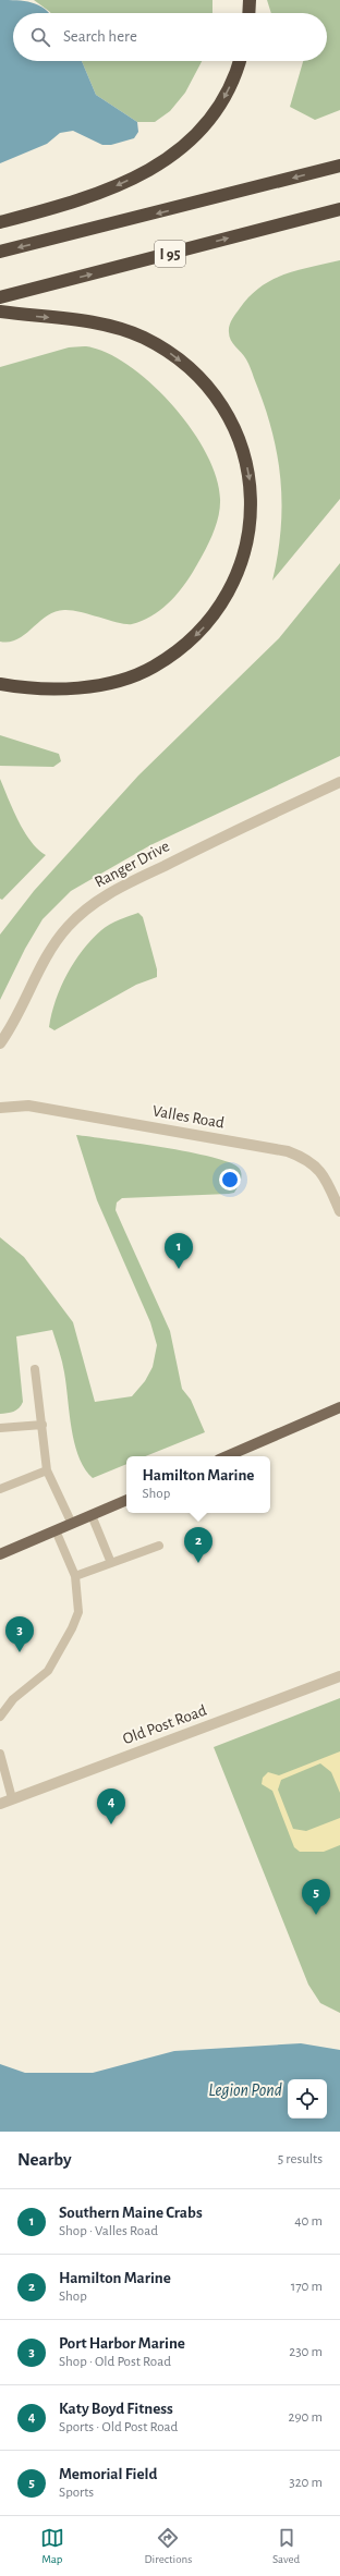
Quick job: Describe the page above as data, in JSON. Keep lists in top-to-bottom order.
{
  "streets": {
    "highway": ["I 95"],
    "street": ["Ranger Drive", "Valles Road", "Old Post Road"]
  },
  "water": ["Legion Pond"],
  "page": {
    "search": "Search here",
    "pins": [
      "1",
      "2",
      "3",
      "4",
      "5"
    ],
    "popup": ["Hamilton Marine", "Shop"],
    "heading": ["Nearby", "5 results"],
    "list": [
      {
        "mark": "1",
        "name": "Southern Maine Crabs",
        "note": "Shop · Valles Road",
        "value": "40 m"
      },
      {
        "mark": "2",
        "name": "Hamilton Marine",
        "note": "Shop",
        "value": "170 m"
      },
      {
        "mark": "3",
        "name": "Port Harbor Marine",
        "note": "Shop · Old Post Road",
        "value": "230 m"
      },
      {
        "mark": "4",
        "name": "Katy Boyd Fitness",
        "note": "Sports · Old Post Road",
        "value": "290 m"
      },
      {
        "mark": "5",
        "name": "Memorial Field",
        "note": "Sports",
        "value": "320 m"
      }
    ],
    "nav": ["Map", "Directions", "Saved"]
  }
}
